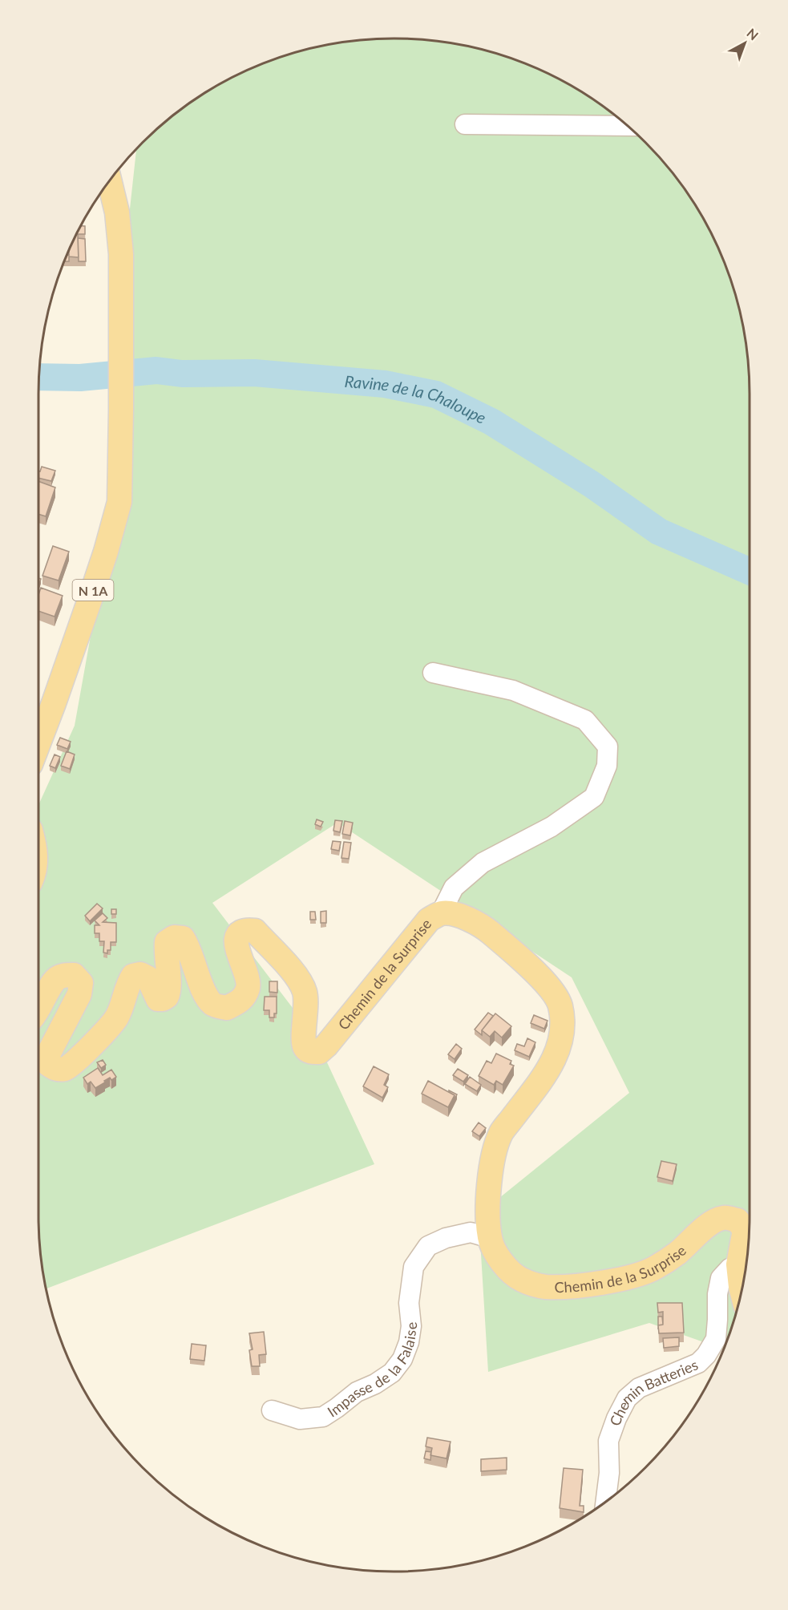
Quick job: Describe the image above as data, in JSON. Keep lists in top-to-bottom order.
{
  "streets": {
    "main road": ["N 1A", "Chemin de la Surprise"],
    "street": ["Impasse de la Falaise", "Chemin Batteries"]
  },
  "crossings": [
    ["Chemin de la Surprise", "Impasse de la Falaise"],
    ["Chemin de la Surprise", "Chemin Batteries"]
  ],
  "water": ["Ravine de la Chaloupe"],
  "north": "top right"
}
